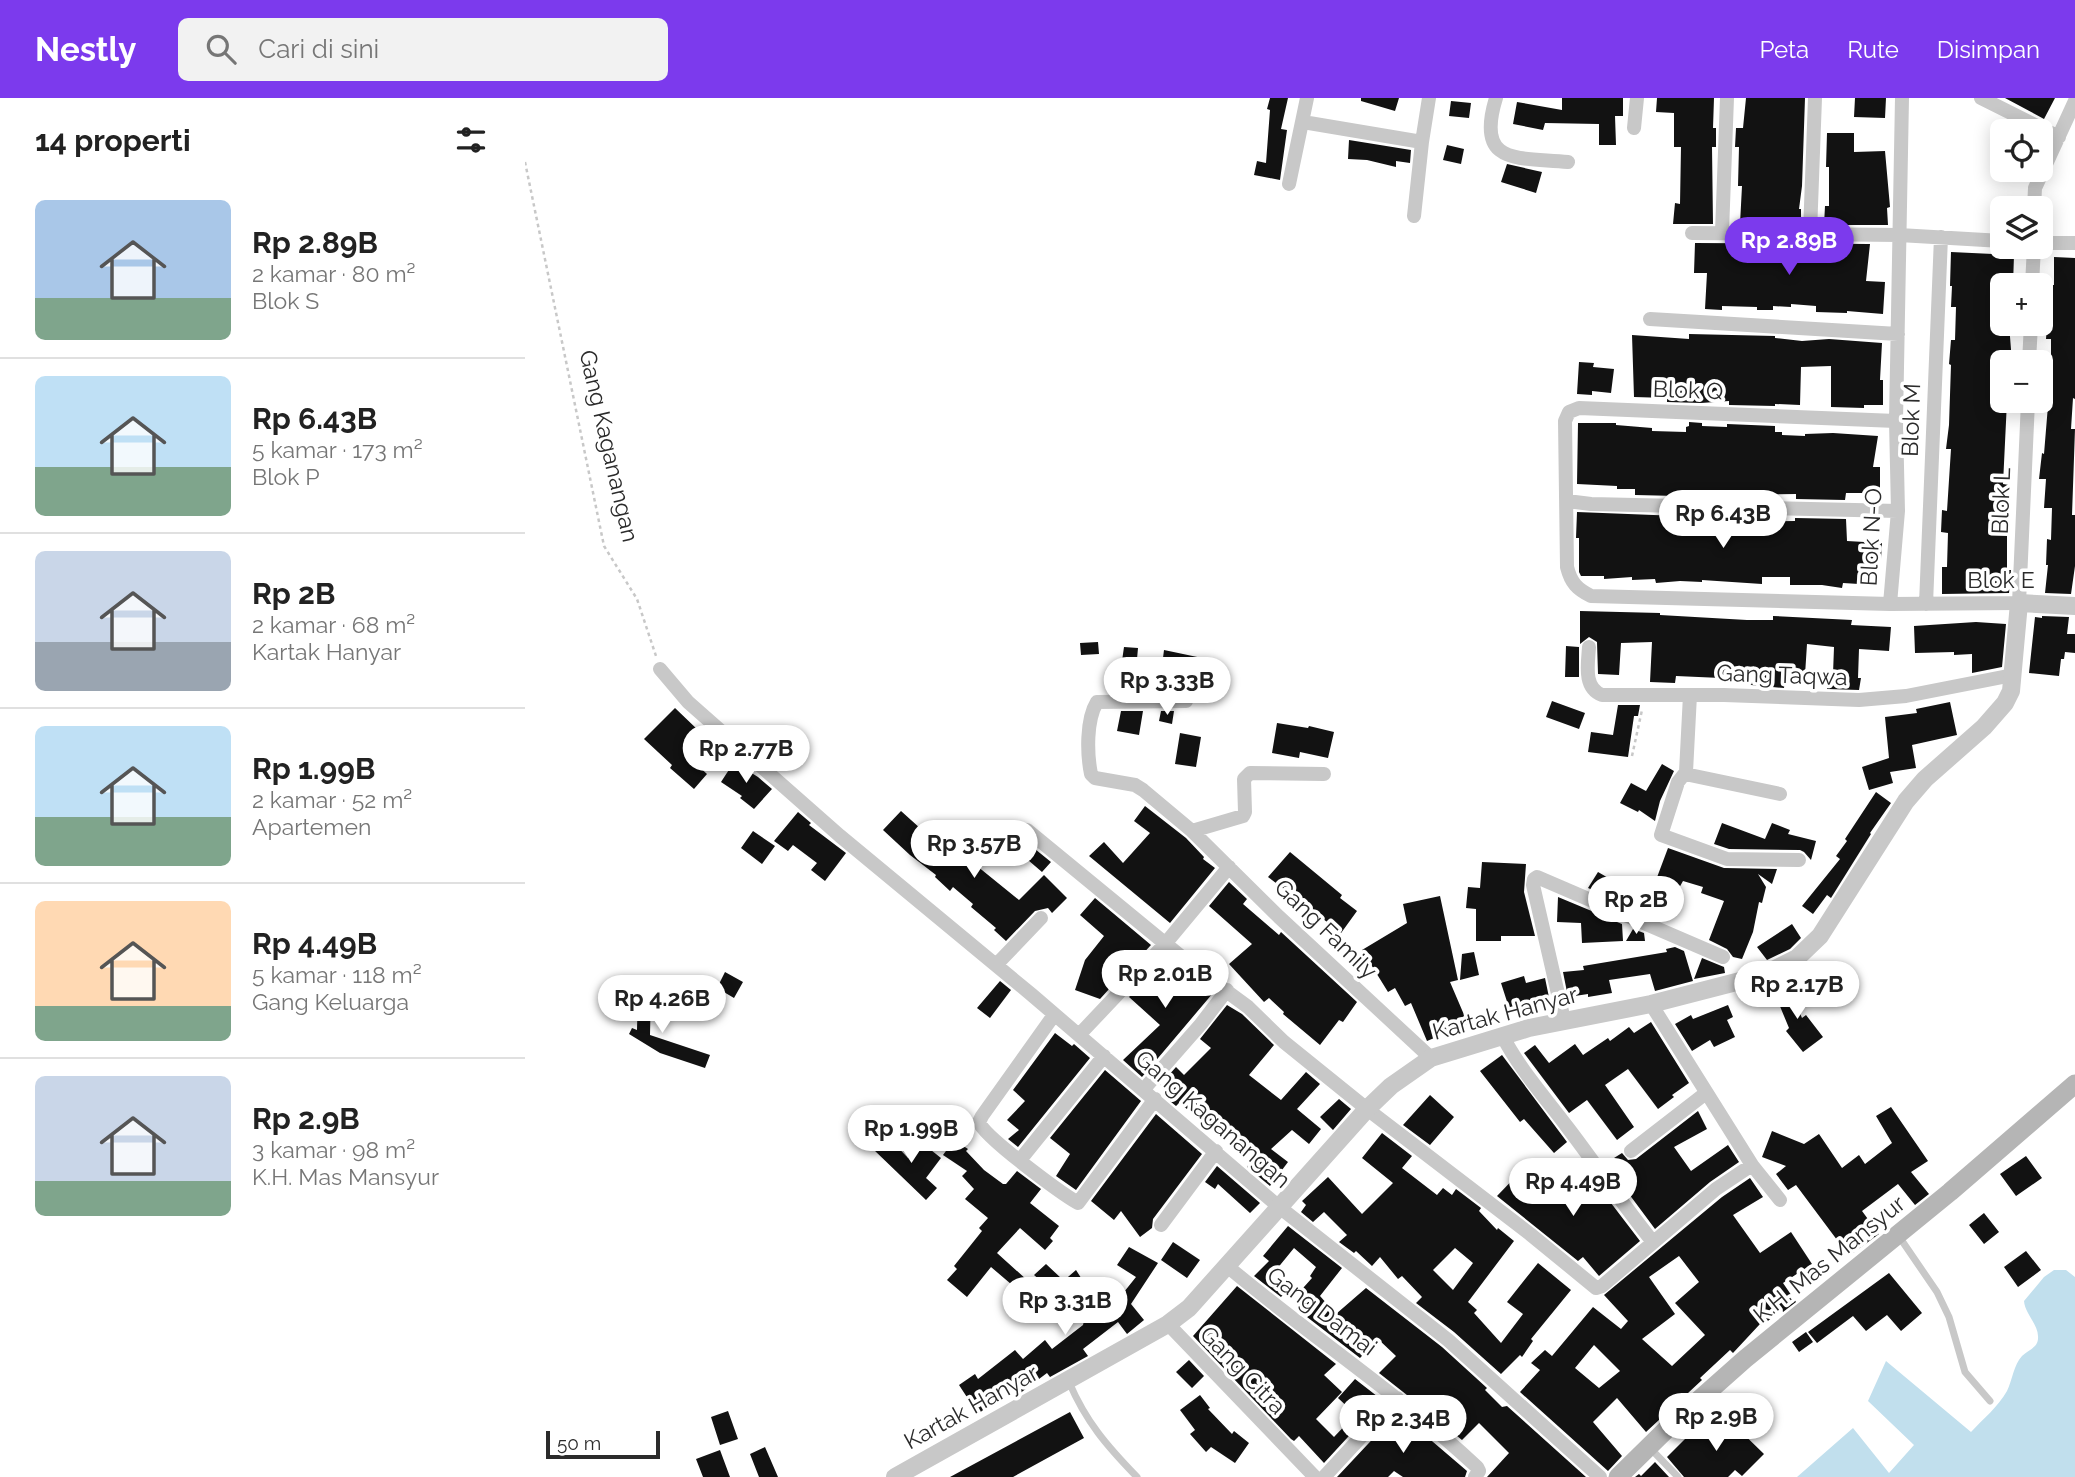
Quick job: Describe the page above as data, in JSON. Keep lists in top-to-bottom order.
{
  "streets": {
    "main road": ["K.H. Mas Mansyur"],
    "street": [
      "Blok Q",
      "Blok M",
      "Gang Kaganangan",
      "Blok L",
      "Blok N-O",
      "Blok E",
      "Gang Taqwa",
      "Gang Family",
      "Kartak Hanyar",
      "Gang Damai",
      "Gang Citra"
    ]
  },
  "crossings": [
    ["Blok Q", "Blok N-O"],
    ["Blok M", "Blok E"],
    ["Gang Kaganangan", "Kartak Hanyar"],
    ["Blok L", "Blok E"],
    ["Blok L", "Kartak Hanyar"],
    ["Blok N-O", "Blok E"],
    ["Blok E", "Kartak Hanyar"],
    ["Gang Taqwa", "Kartak Hanyar"],
    ["Gang Family", "Kartak Hanyar"],
    ["Kartak Hanyar", "Gang Damai"],
    ["Kartak Hanyar", "Gang Citra"]
  ],
  "scale_bar": "50 m",
  "page": {
    "header": "Nestly",
    "search": "Cari di sini",
    "nav": ["Peta", "Rute", "Disimpan"],
    "heading": "14 properti",
    "map_buttons": ["+", "−"],
    "list": [
      {
        "name": "Rp 2.89B",
        "note": "2 kamar · 80 m² · Blok S"
      },
      {
        "name": "Rp 6.43B",
        "note": "5 kamar · 173 m² · Blok P"
      },
      {
        "name": "Rp 2B",
        "note": "2 kamar · 68 m² · Kartak Hanyar"
      },
      {
        "name": "Rp 1.99B",
        "note": "2 kamar · 52 m² · Apartemen"
      },
      {
        "name": "Rp 4.49B",
        "note": "5 kamar · 118 m² · Gang Keluarga"
      },
      {
        "name": "Rp 2.9B",
        "note": "3 kamar · 98 m² · K.H. Mas Mansyur"
      }
    ],
    "price": [
      "Rp 2.89B",
      "Rp 6.43B",
      "Rp 3.33B",
      "Rp 2.77B",
      "Rp 3.57B",
      "Rp 2B",
      "Rp 2.01B",
      "Rp 2.17B",
      "Rp 4.26B",
      "Rp 1.99B",
      "Rp 4.49B",
      "Rp 3.31B",
      "Rp 2.9B",
      "Rp 2.34B"
    ],
    "scale": "50 m"
  }
}
